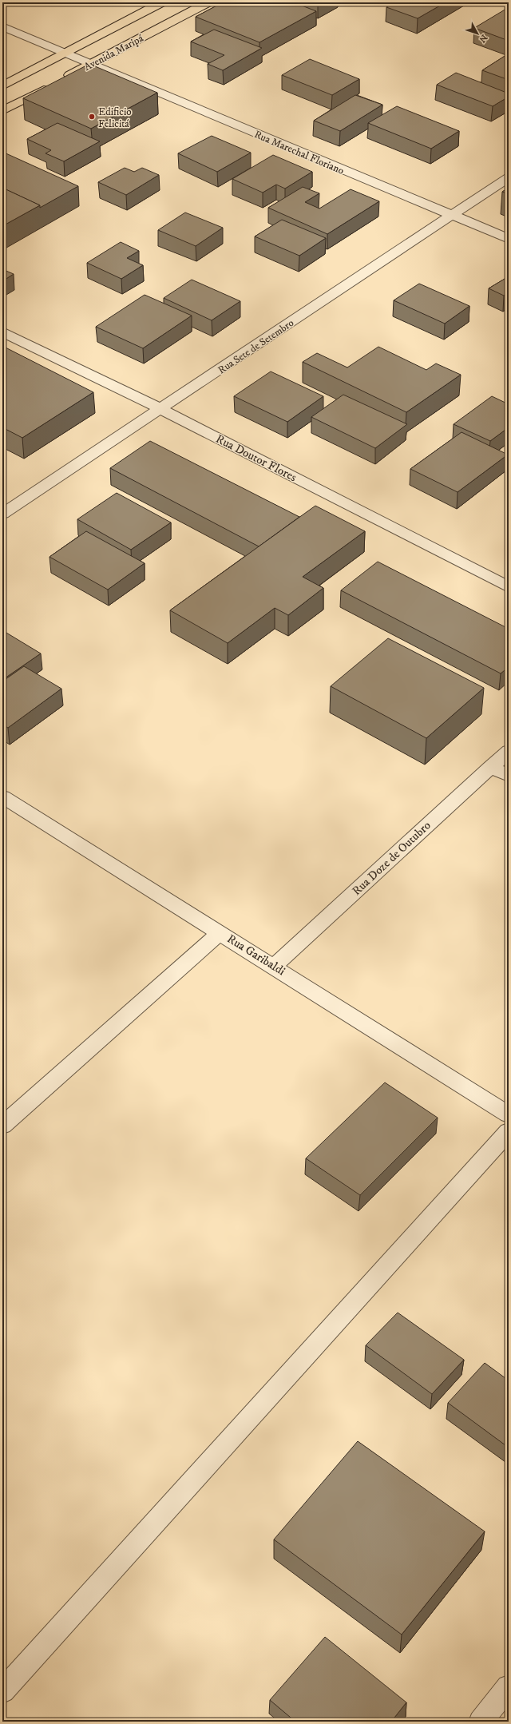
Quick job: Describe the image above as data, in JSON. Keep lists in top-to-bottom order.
{
  "streets": {
    "main road": ["Avenida Maripá"],
    "street": [
      "Rua Marechal Floriano",
      "Rua Sete de Setembro",
      "Rua Doutor Flores",
      "Rua Doze de Outubro",
      "Rua Garibaldi"
    ]
  },
  "crossings": [
    ["Avenida Maripá", "Rua Marechal Floriano"],
    ["Rua Marechal Floriano", "Rua Sete de Setembro"],
    ["Rua Sete de Setembro", "Rua Doutor Flores"],
    ["Rua Doze de Outubro", "Rua Garibaldi"]
  ],
  "places": ["Edificio Felicitá"],
  "north": "bottom right"
}
